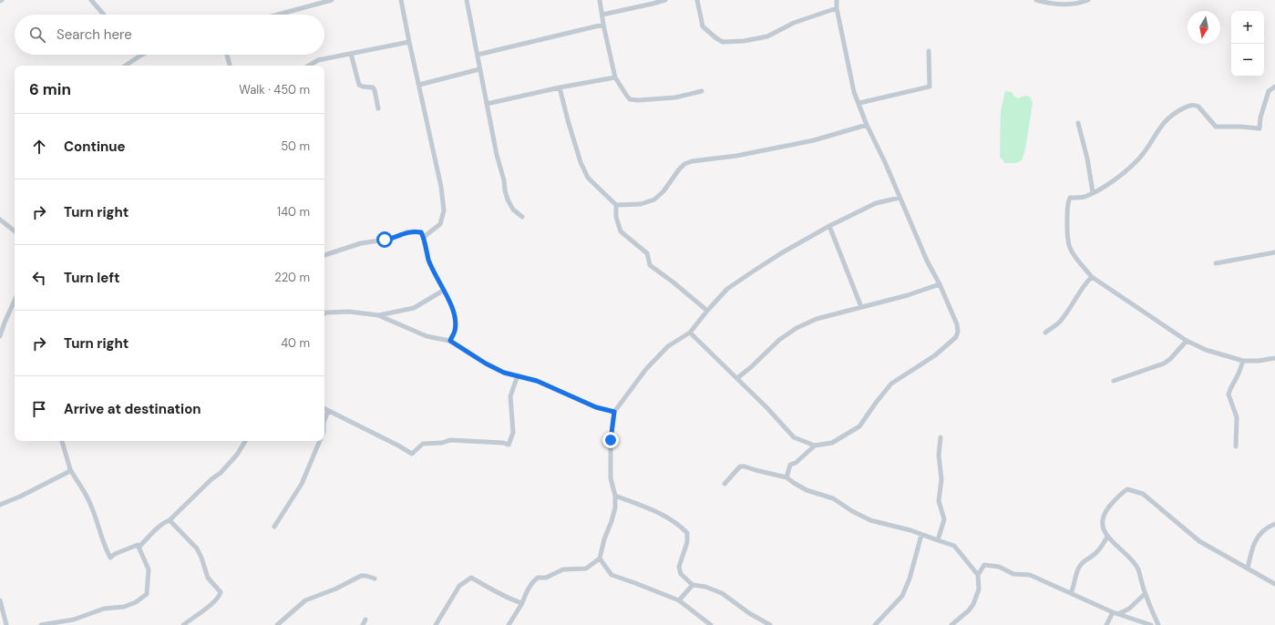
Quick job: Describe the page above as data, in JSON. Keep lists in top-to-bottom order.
{
  "north": "bottom",
  "page": {
    "map_buttons": ["+", "−"],
    "search": "Search here",
    "heading": ["6 min", "Walk · 450 m"],
    "list": [
      ["Continue", "50 m"],
      ["Turn right", "140 m"],
      ["Turn left", "220 m"],
      ["Turn right", "40 m"],
      "Arrive at destination"
    ]
  }
}
